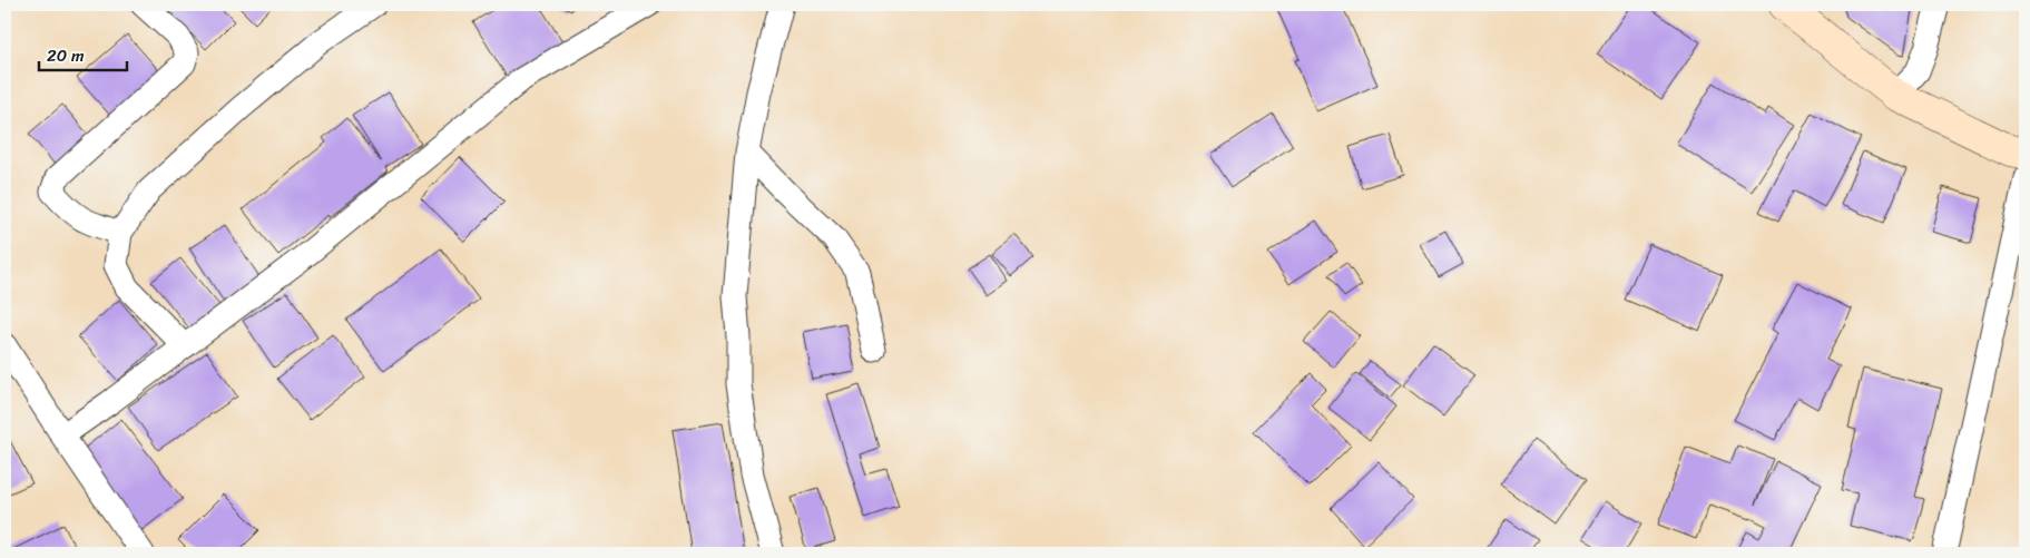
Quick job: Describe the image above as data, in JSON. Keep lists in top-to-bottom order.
{
  "scale_bar": "20 m"
}
